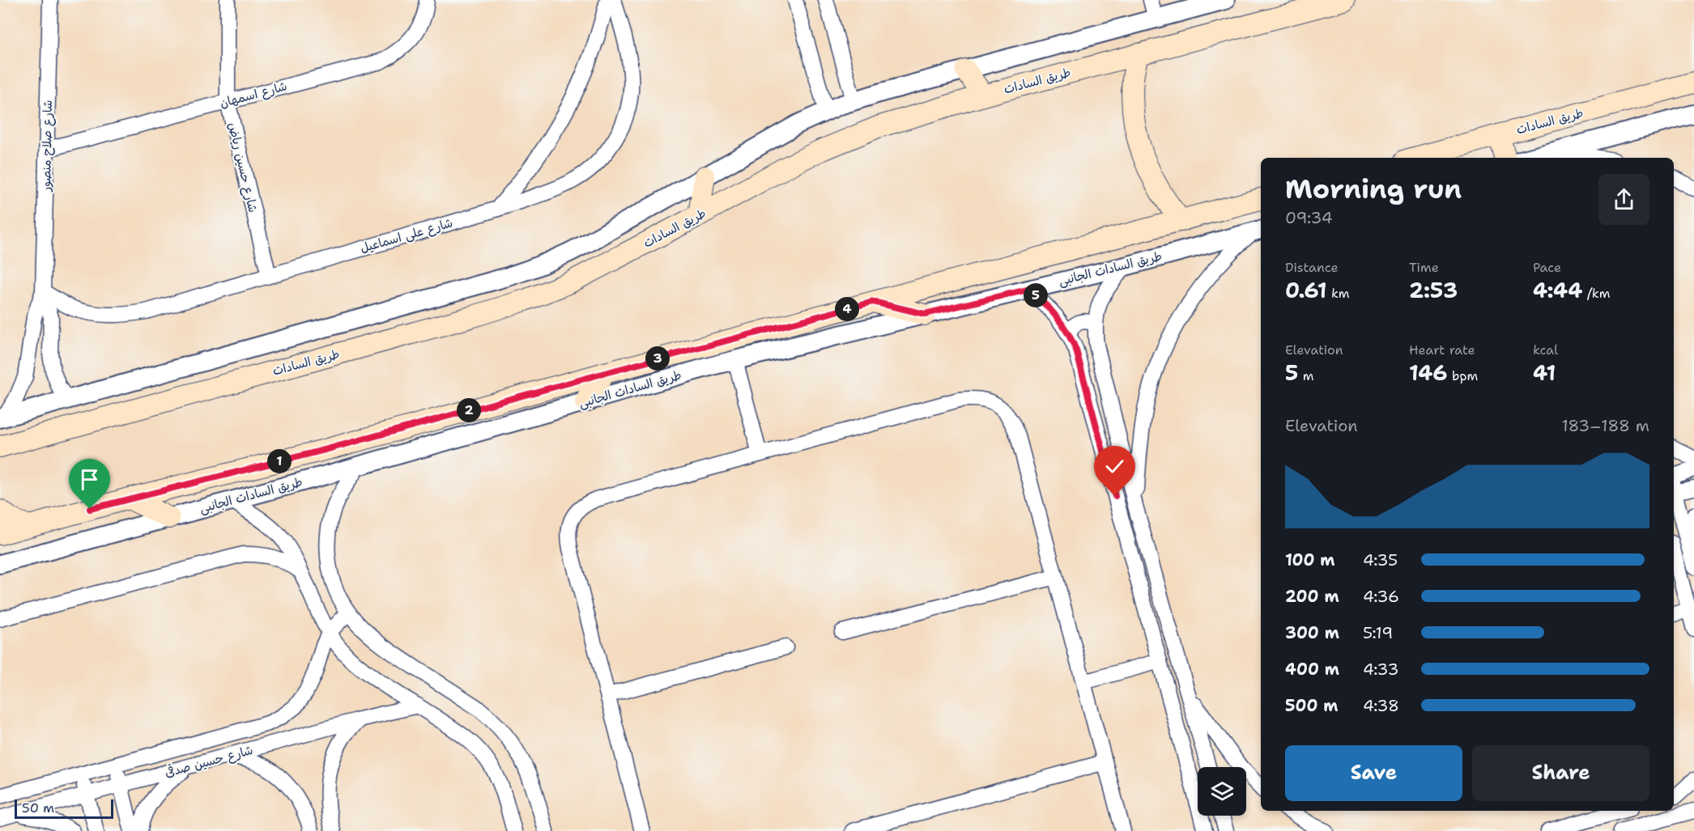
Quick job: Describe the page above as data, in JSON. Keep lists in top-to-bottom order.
{
  "streets": {
    "main road": ["طريق السادات"],
    "street": [
      "شارع اسمهان",
      "شارع صلاح منصور",
      "شارع حسين رياض",
      "شارع على اسماعيل",
      "طريق السادات الجانبى",
      "شارع حسين صدقى"
    ]
  },
  "crossings": [
    ["شارع اسمهان", "شارع صلاح منصور"],
    ["شارع اسمهان", "شارع حسين رياض"],
    ["شارع صلاح منصور", "شارع على اسماعيل"],
    ["شارع حسين رياض", "شارع على اسماعيل"]
  ],
  "scale_bar": "50 m",
  "page": {
    "heading": ["Morning run", "09:34"],
    "stats": [
      ["Distance", "0.61 km"],
      ["Time", "2:53"],
      ["Pace", "4:44 /km"],
      ["Elevation", "5 m"],
      ["Heart rate", "146 bpm"],
      ["kcal", "41"]
    ],
    "pins": [
      "5",
      "4",
      "3",
      "2",
      "1"
    ],
    "chart": ["Elevation", "183–188 m"],
    "list": [
      {
        "name": "100 m",
        "note": "4:35"
      },
      {
        "name": "200 m",
        "note": "4:36"
      },
      {
        "name": "300 m",
        "note": "5:19"
      },
      {
        "name": "400 m",
        "note": "4:33"
      },
      {
        "name": "500 m",
        "note": "4:38"
      }
    ],
    "buttons": ["Save", "Share"],
    "scale": "50 m"
  }
}
